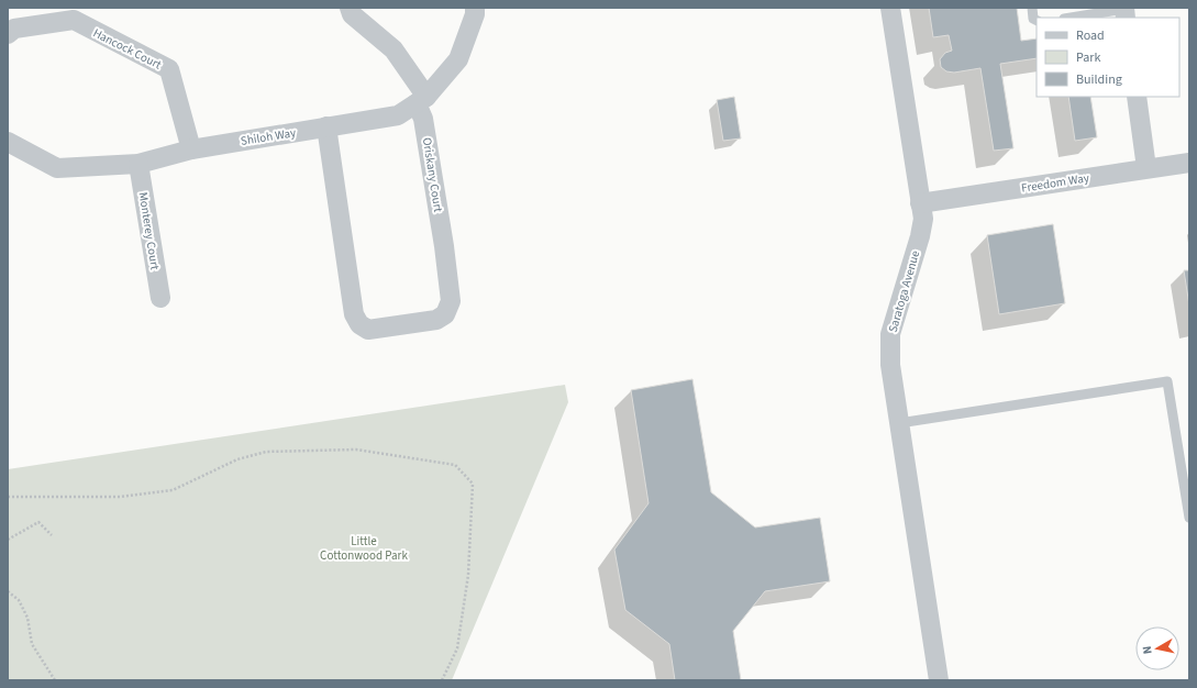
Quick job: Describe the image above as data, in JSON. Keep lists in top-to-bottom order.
{
  "streets": {
    "street": [
      "Hancock Court",
      "Shiloh Way",
      "Oriskany Court",
      "Freedom Way",
      "Monterey Court",
      "Saratoga Avenue"
    ]
  },
  "crossings": [
    ["Hancock Court", "Shiloh Way"],
    ["Shiloh Way", "Oriskany Court"],
    ["Shiloh Way", "Monterey Court"],
    ["Freedom Way", "Saratoga Avenue"]
  ],
  "parks": ["Little Cottonwood Park"],
  "legend": ["Road", "Park", "Building"],
  "north": "left"
}
